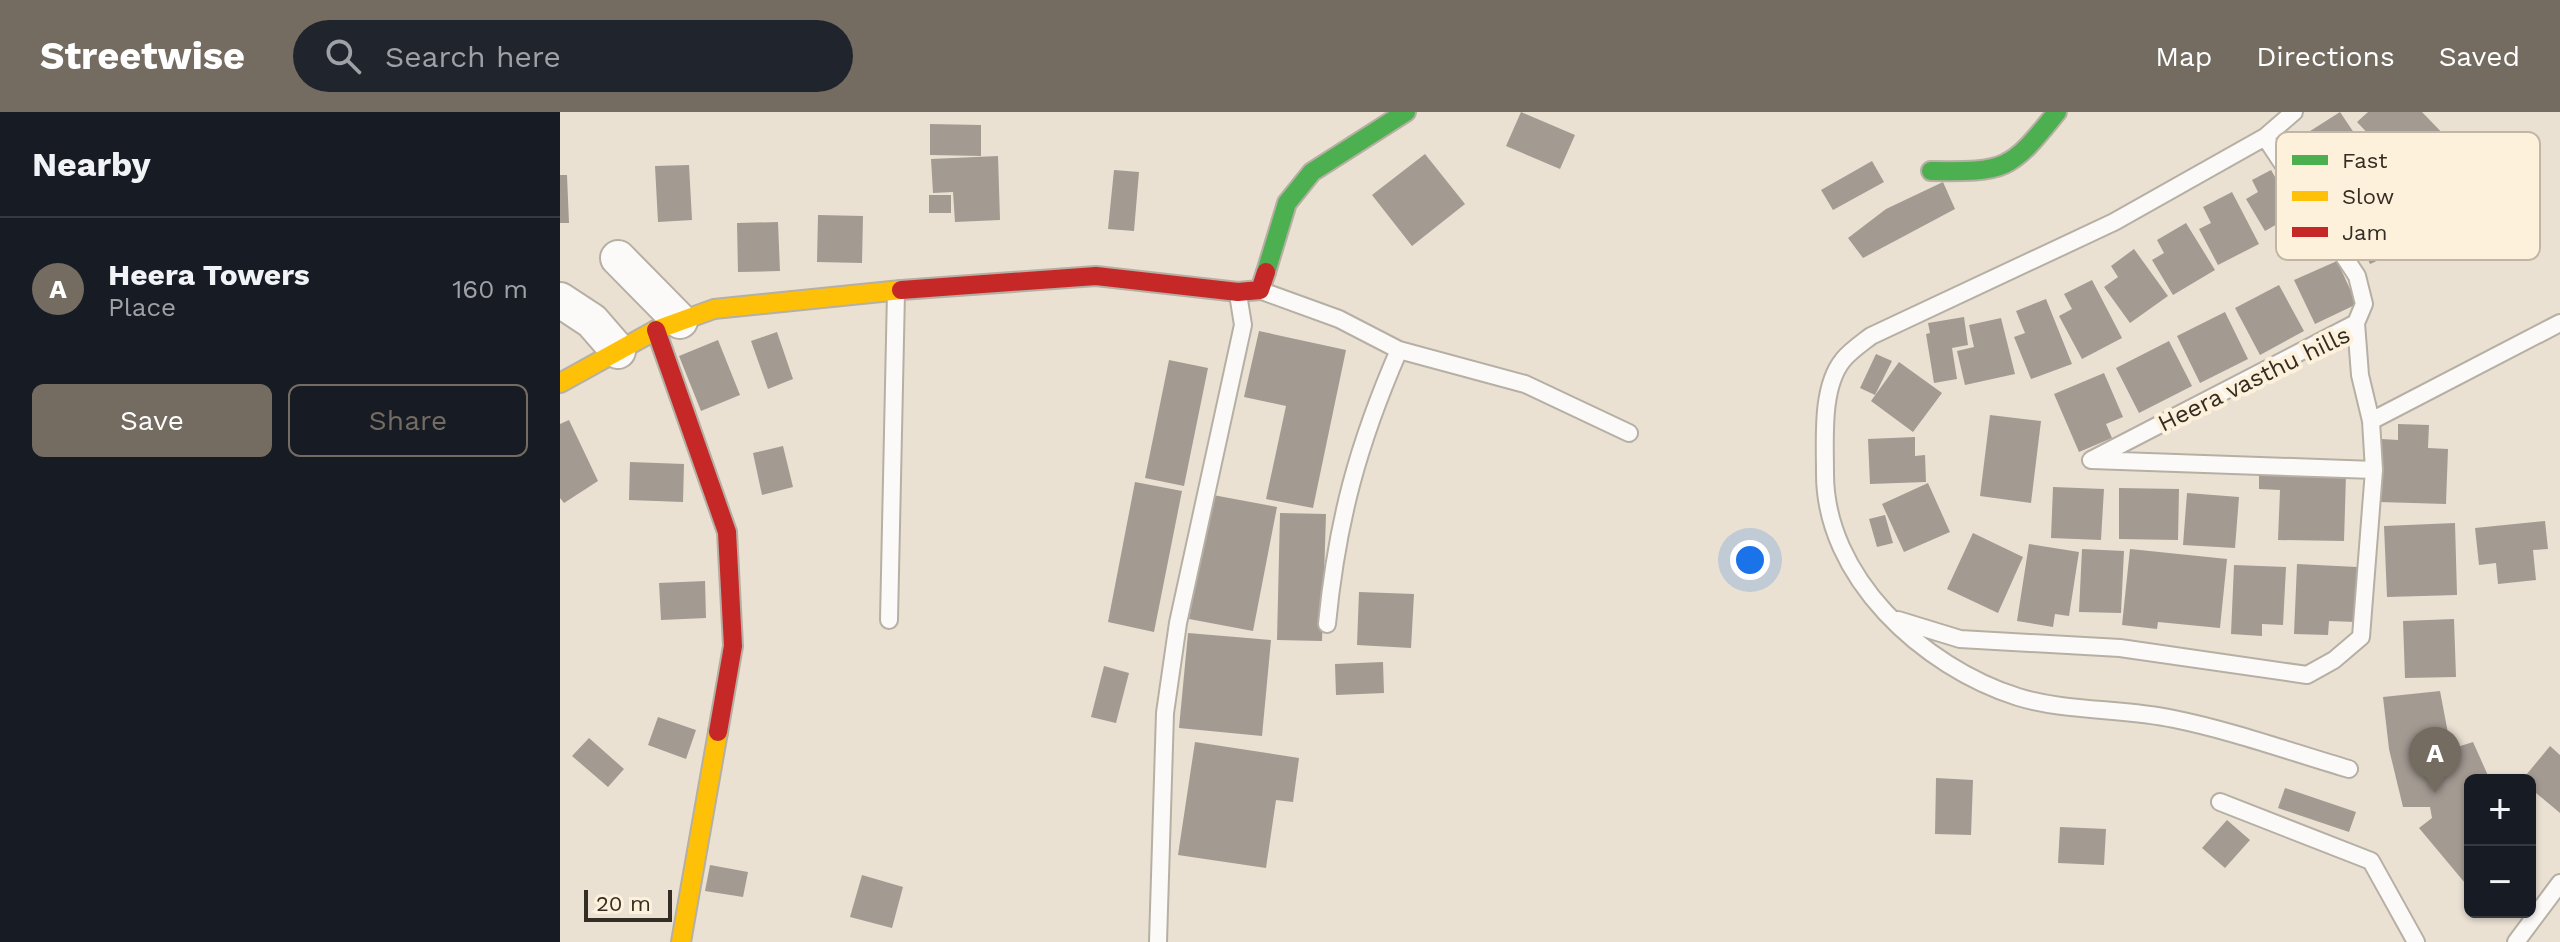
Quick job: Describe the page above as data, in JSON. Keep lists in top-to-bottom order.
{
  "streets": {
    "lane": ["Heera vasthu hills"]
  },
  "legend": ["Fast", "Slow", "Jam"],
  "scale_bar": "20 m",
  "page": {
    "header": "Streetwise",
    "search": "Search here",
    "nav": ["Map", "Directions", "Saved"],
    "heading": "Nearby",
    "list": [
      {
        "mark": "A",
        "name": "Heera Towers",
        "note": "Place",
        "value": "160 m"
      }
    ],
    "buttons": ["Save", "Share"],
    "pins": "A",
    "map_buttons": ["+", "−"],
    "scale": "20 m"
  }
}
